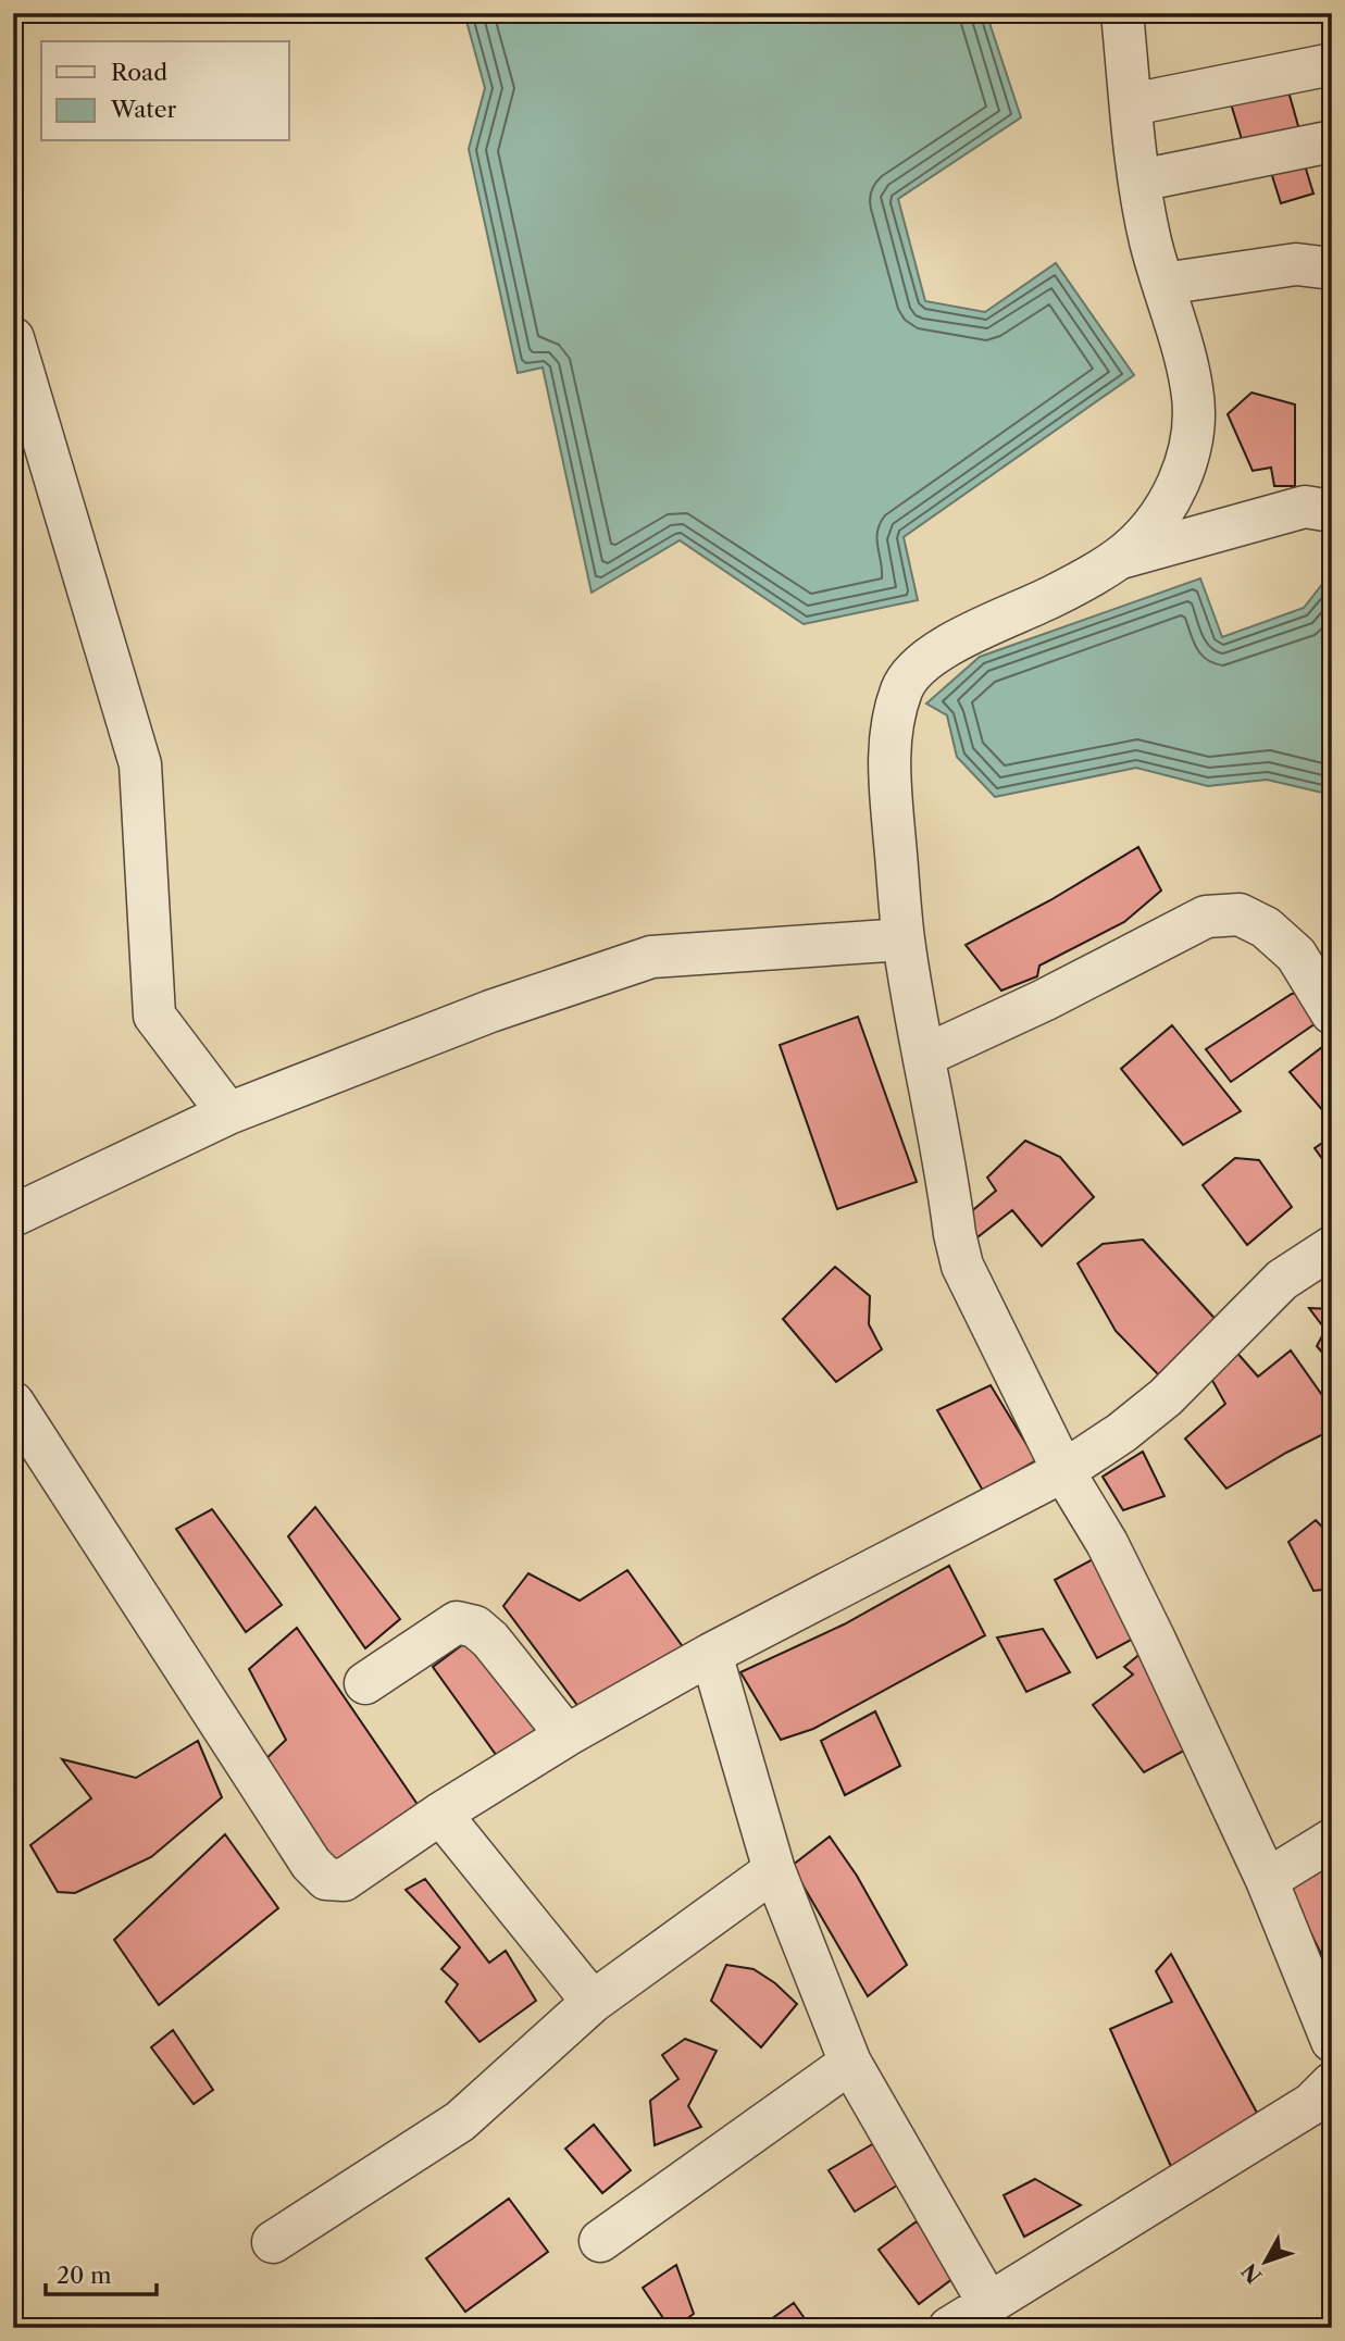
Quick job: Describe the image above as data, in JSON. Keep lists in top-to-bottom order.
{
  "legend": ["Road", "Water"],
  "scale_bar": "20 m",
  "north": "bottom left"
}
